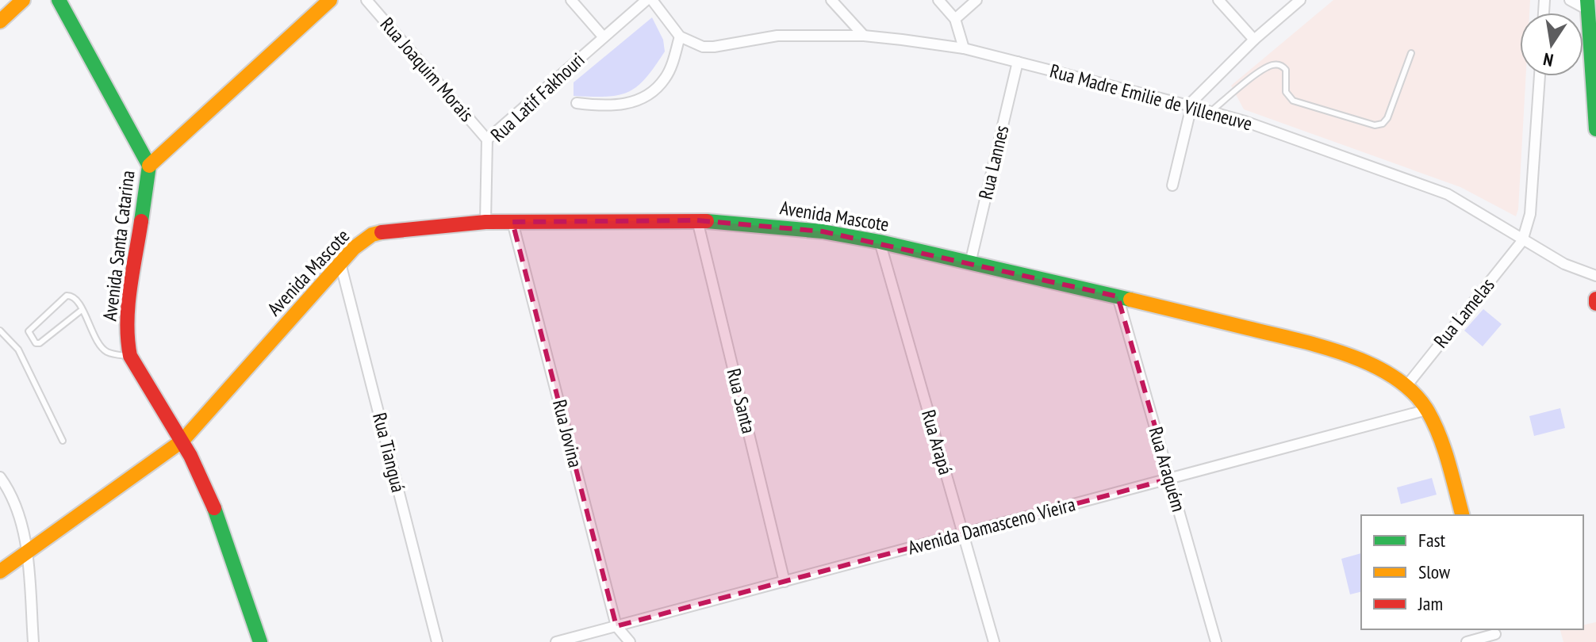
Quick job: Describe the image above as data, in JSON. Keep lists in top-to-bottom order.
{
  "streets": {
    "street": [
      "Rua Joaquim Morais",
      "Rua Latif Fakhouri",
      "Rua Madre Emilie de Villeneuve",
      "Rua Lannes",
      "Avenida Mascote",
      "Avenida Santa Catarina",
      "Rua Lamelas",
      "Rua Santa",
      "Rua Jovina",
      "Rua Arapá",
      "Rua Tianguá",
      "Rua Araquém",
      "Avenida Damasceno Vieira"
    ]
  },
  "crossings": [
    ["Rua Joaquim Morais", "Rua Latif Fakhouri"],
    ["Rua Latif Fakhouri", "Avenida Mascote"],
    ["Rua Madre Emilie de Villeneuve", "Rua Lannes"],
    ["Rua Madre Emilie de Villeneuve", "Rua Lamelas"],
    ["Rua Lannes", "Avenida Mascote"],
    ["Avenida Mascote", "Avenida Santa Catarina"],
    ["Avenida Mascote", "Rua Lamelas"],
    ["Avenida Mascote", "Rua Santa"],
    ["Avenida Mascote", "Rua Jovina"],
    ["Avenida Mascote", "Rua Arapá"],
    ["Avenida Mascote", "Rua Tianguá"],
    ["Avenida Mascote", "Rua Araquém"],
    ["Avenida Mascote", "Avenida Damasceno Vieira"],
    ["Rua Santa", "Avenida Damasceno Vieira"],
    ["Rua Jovina", "Avenida Damasceno Vieira"],
    ["Rua Arapá", "Avenida Damasceno Vieira"],
    ["Rua Araquém", "Avenida Damasceno Vieira"]
  ],
  "legend": ["Fast", "Slow", "Jam"],
  "north": "bottom"
}
